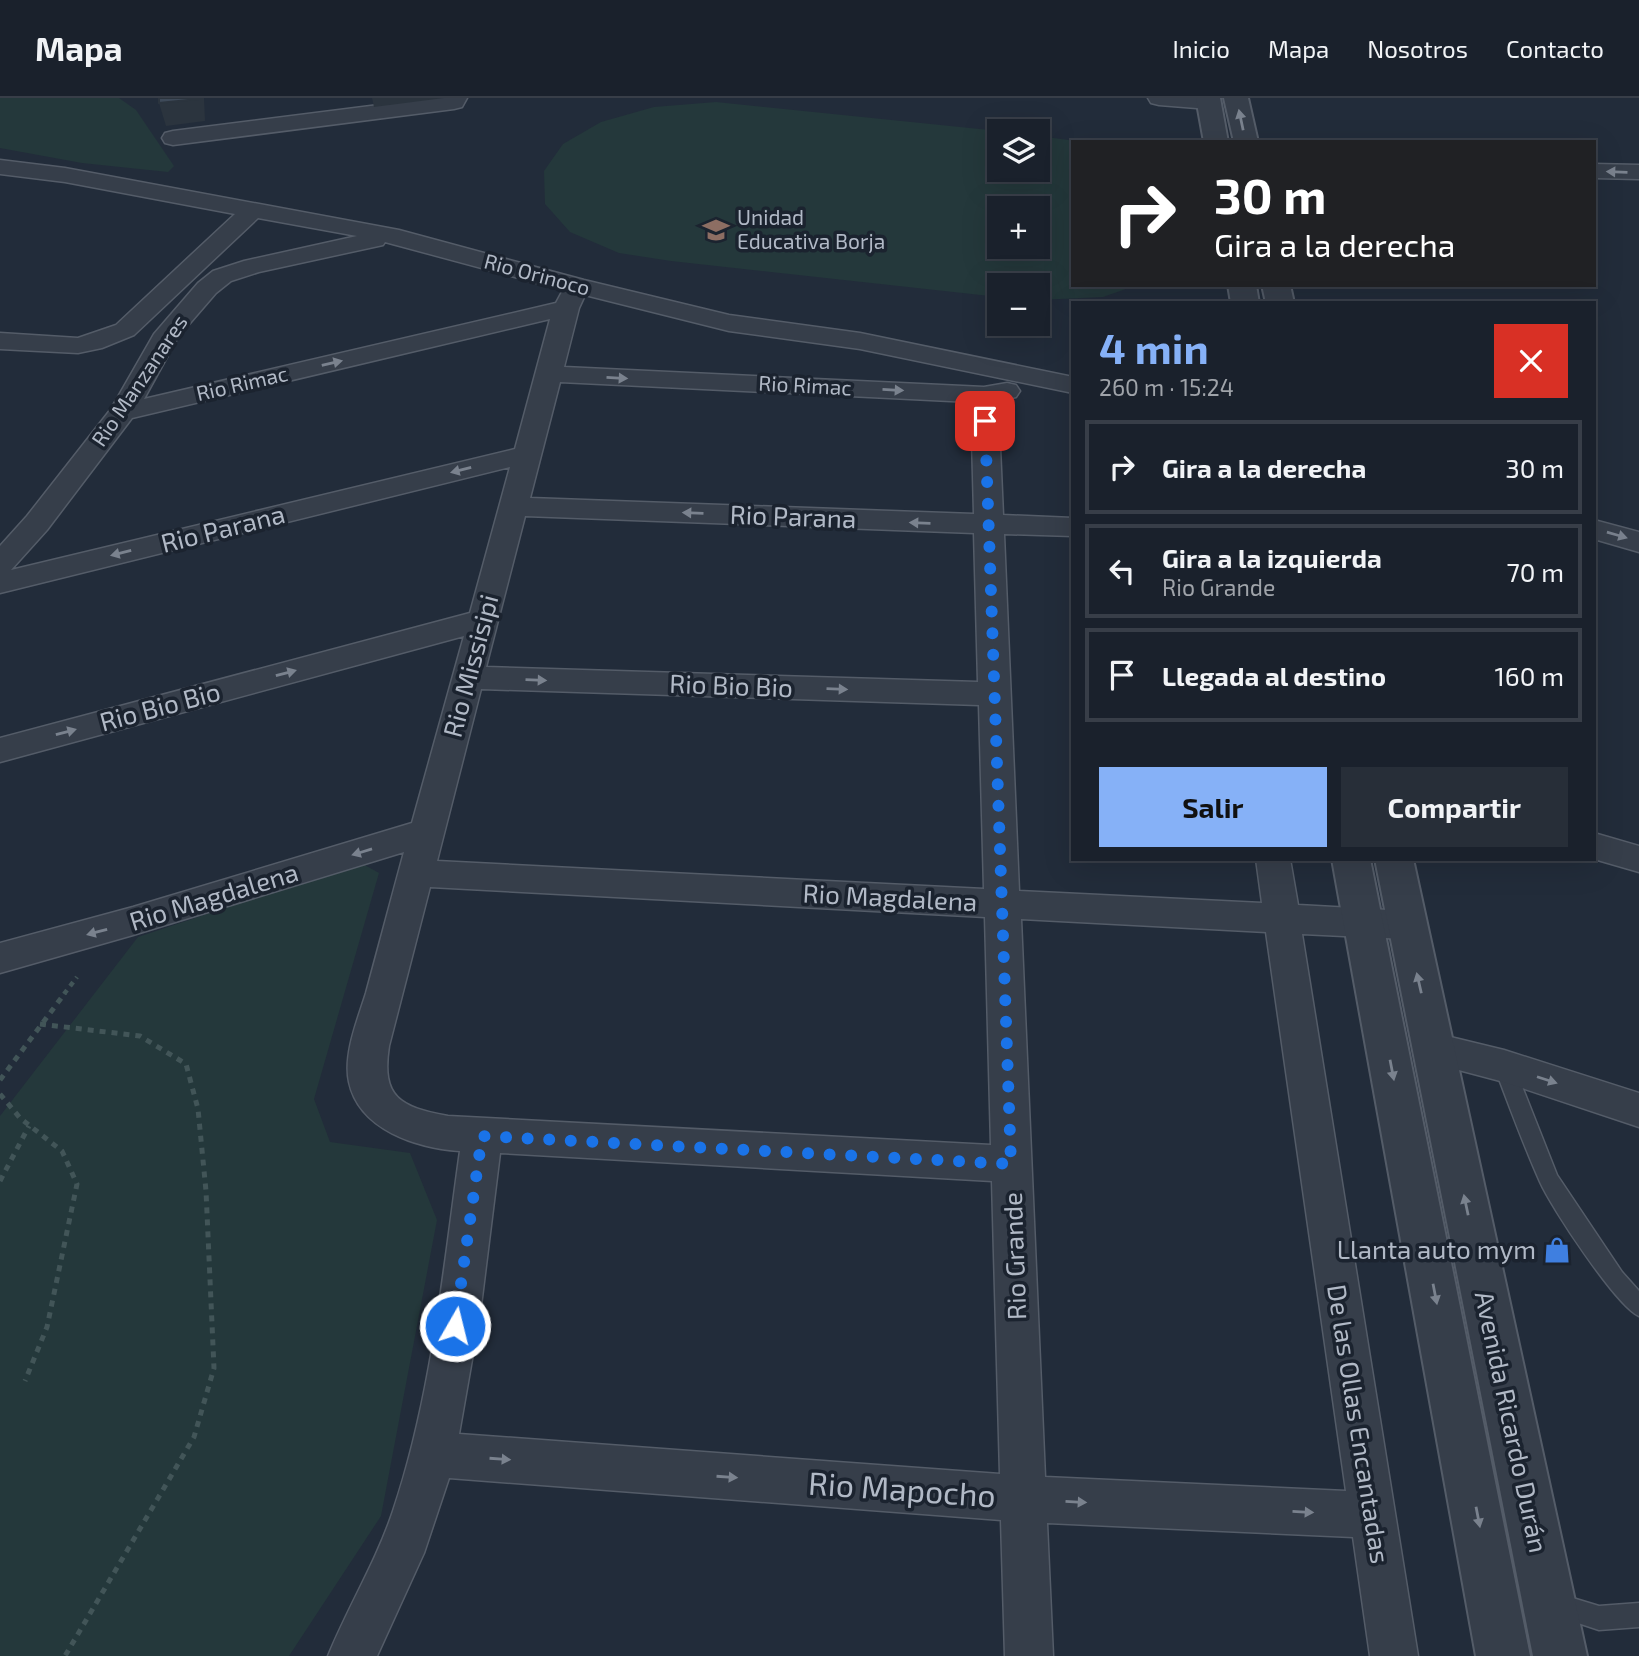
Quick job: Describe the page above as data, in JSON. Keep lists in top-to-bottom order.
{
  "streets": {
    "street": [
      "Rio Orinoco",
      "Rio Manzanares",
      "Rio Rimac",
      "Rio Parana",
      "Rio Missisipi",
      "Rio Bio Bio",
      "Rio Magdalena",
      "Rio Grande",
      "Avenida Ricardo Durán",
      "De las Ollas Encantadas",
      "Rio Mapocho"
    ]
  },
  "crossings": [
    ["Rio Orinoco", "Rio Manzanares"],
    ["Rio Orinoco", "Rio Rimac"],
    ["Rio Orinoco", "Rio Missisipi"],
    ["Rio Manzanares", "Rio Rimac"],
    ["Rio Rimac", "Rio Missisipi"],
    ["Rio Rimac", "Rio Grande"],
    ["Rio Parana", "Rio Missisipi"],
    ["Rio Parana", "Rio Grande"],
    ["Rio Missisipi", "Rio Bio Bio"],
    ["Rio Missisipi", "Rio Magdalena"],
    ["Rio Missisipi", "Rio Grande"],
    ["Rio Bio Bio", "Rio Grande"],
    ["Rio Magdalena", "Rio Grande"],
    ["Rio Magdalena", "Avenida Ricardo Durán"],
    ["Rio Magdalena", "De las Ollas Encantadas"],
    ["Rio Grande", "Rio Mapocho"],
    ["De las Ollas Encantadas", "Rio Mapocho"]
  ],
  "one_way": ["Rio Parana", "Rio Bio Bio", "Rio Mapocho"],
  "places": {
    "school or university": ["Unidad Educativa Borja"],
    "shop": ["Llanta auto mym"]
  },
  "page": {
    "header": "Mapa",
    "nav": [
      "Inicio",
      "Mapa",
      "Nosotros",
      "Contacto"
    ],
    "map_buttons": ["+", "−"],
    "turn": ["30 m", "Gira a la derecha"],
    "heading": ["4 min", "260 m · 15:24"],
    "list": [
      {
        "name": "Gira a la derecha",
        "value": "30 m"
      },
      {
        "name": "Gira a la izquierda",
        "note": "Rio Grande",
        "value": "70 m"
      },
      {
        "name": "Llegada al destino",
        "value": "160 m"
      }
    ],
    "buttons": ["Salir", "Compartir"]
  }
}
